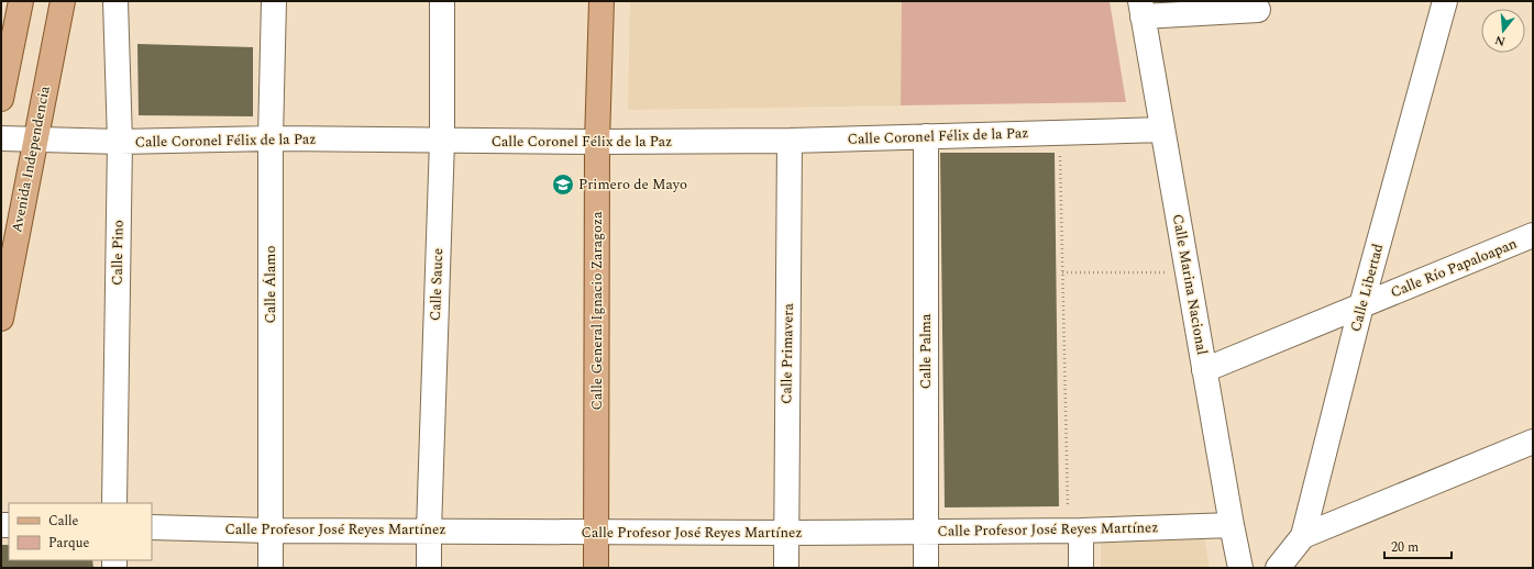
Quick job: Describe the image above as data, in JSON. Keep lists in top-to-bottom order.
{
  "streets": {
    "main road": ["Avenida Independencia", "Calle General Ignacio Zaragoza"],
    "street": [
      "Calle Coronel Félix de la Paz",
      "Calle Pino",
      "Calle Río Papaloapan",
      "Calle Álamo",
      "Calle Sauce",
      "Calle Marina Nacional",
      "Calle Libertad",
      "Calle Palma",
      "Calle Primavera",
      "Calle Profesor José Reyes Martínez"
    ]
  },
  "crossings": [
    ["Calle Coronel Félix de la Paz", "Avenida Independencia"],
    ["Calle Coronel Félix de la Paz", "Calle Pino"],
    ["Calle Coronel Félix de la Paz", "Calle Álamo"],
    ["Calle Coronel Félix de la Paz", "Calle Sauce"],
    ["Calle Coronel Félix de la Paz", "Calle Marina Nacional"],
    ["Calle Coronel Félix de la Paz", "Calle General Ignacio Zaragoza"],
    ["Calle Coronel Félix de la Paz", "Calle Palma"],
    ["Calle Coronel Félix de la Paz", "Calle Primavera"],
    ["Calle Río Papaloapan", "Calle Marina Nacional"],
    ["Calle Río Papaloapan", "Calle Libertad"],
    ["Calle Álamo", "Calle Profesor José Reyes Martínez"],
    ["Calle Sauce", "Calle Profesor José Reyes Martínez"],
    ["Calle Marina Nacional", "Calle Profesor José Reyes Martínez"],
    ["Calle General Ignacio Zaragoza", "Calle Profesor José Reyes Martínez"],
    ["Calle Palma", "Calle Profesor José Reyes Martínez"],
    ["Calle Primavera", "Calle Profesor José Reyes Martínez"]
  ],
  "places": {
    "school or university": ["Primero de Mayo"]
  },
  "legend": ["Calle", "Parque"],
  "scale_bar": "20 m",
  "north": "bottom"
}
